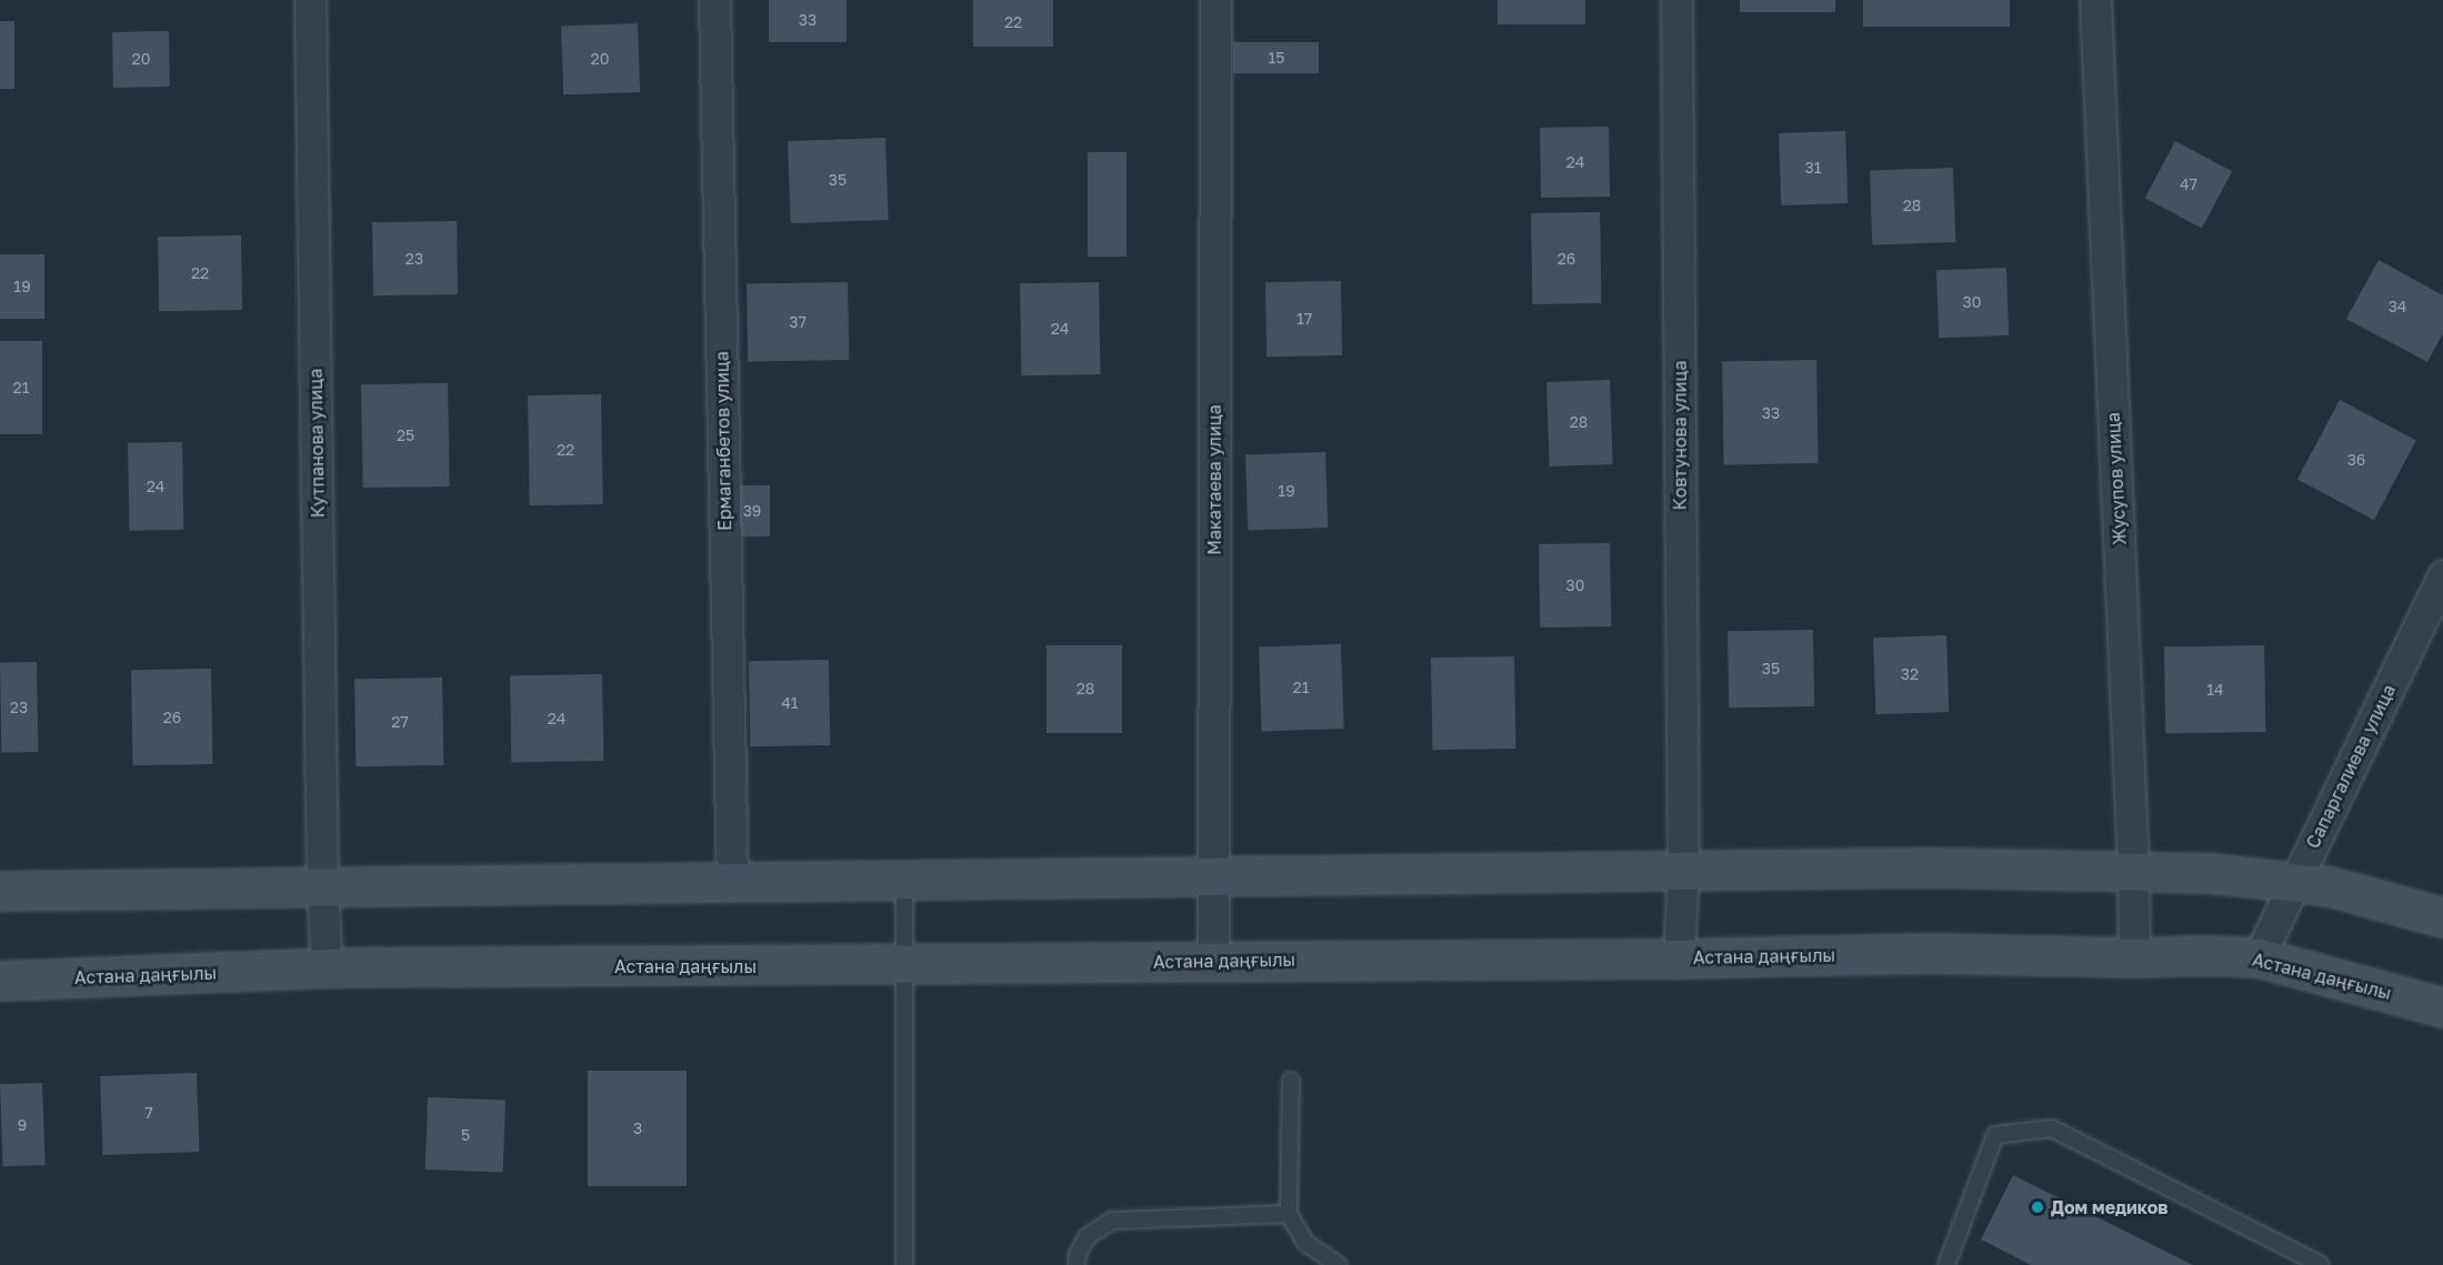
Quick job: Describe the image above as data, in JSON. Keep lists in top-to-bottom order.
{
  "streets": {
    "street": [
      "Ковтунова улица",
      "Ермаганбетов улица",
      "Кутпанова улица",
      "Жусупов улица",
      "Макатаева улица",
      "Сапаргалиева улица",
      "Астана даңғылы"
    ]
  },
  "crossings": [
    ["Ковтунова улица", "Астана даңғылы"],
    ["Кутпанова улица", "Астана даңғылы"],
    ["Жусупов улица", "Астана даңғылы"],
    ["Макатаева улица", "Астана даңғылы"],
    ["Сапаргалиева улица", "Астана даңғылы"]
  ],
  "places": ["Дом медиков"],
  "house_numbers": [
    "33",
    "22",
    "15",
    "20",
    "20",
    "24",
    "31",
    "35",
    "47",
    "28",
    "23",
    "26",
    "22",
    "19",
    "30",
    "34",
    "17",
    "37",
    "24",
    "21",
    "33",
    "28",
    "25",
    "22",
    "36",
    "24",
    "19",
    "39",
    "30",
    "35",
    "32",
    "21",
    "28",
    "14",
    "41",
    "23",
    "26",
    "24",
    "27",
    "7",
    "9",
    "3",
    "5"
  ]
}
